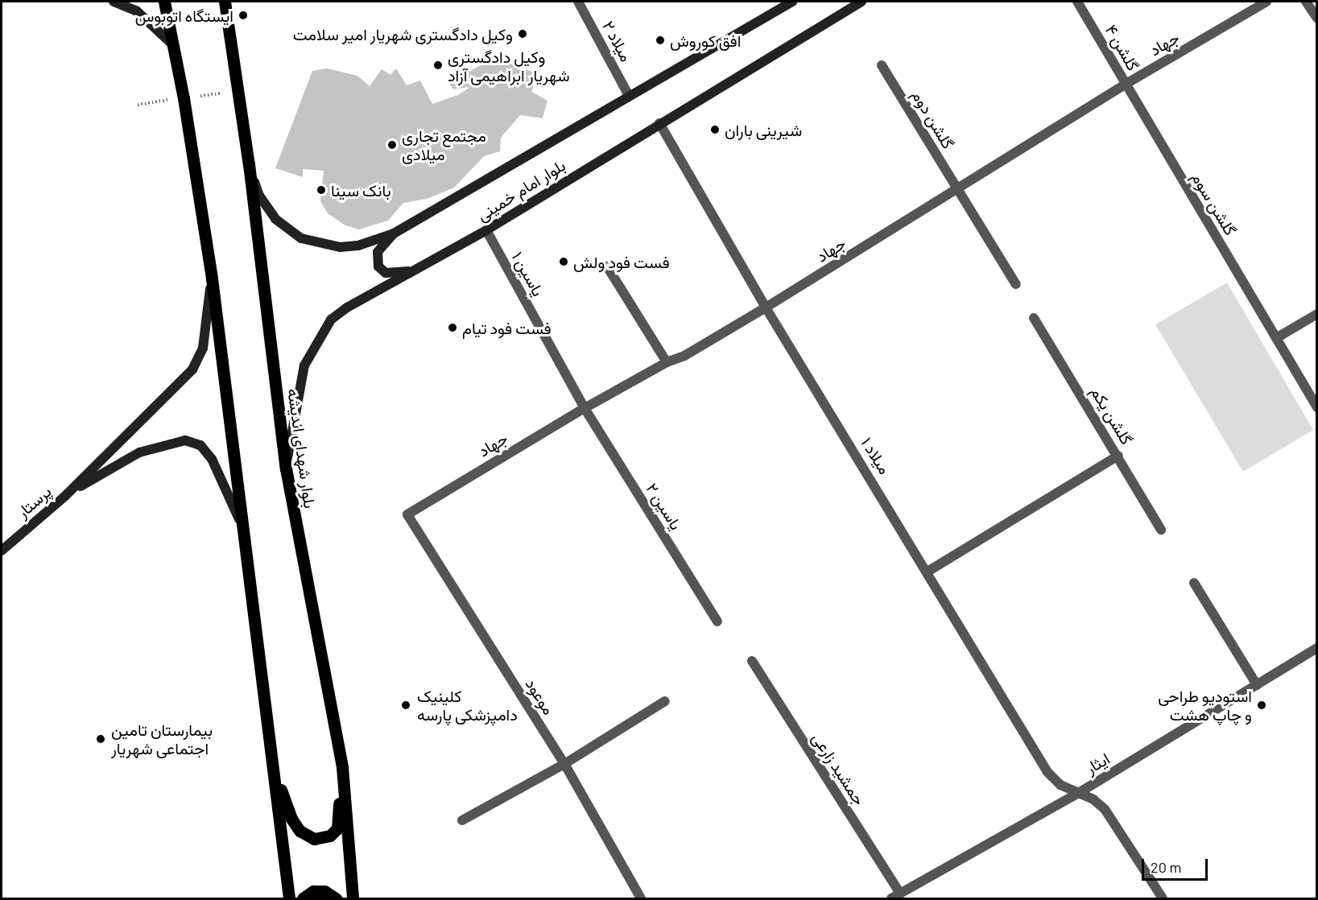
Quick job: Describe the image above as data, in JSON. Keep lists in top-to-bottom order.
{
  "streets": {
    "main road": ["بلوار شهدای اندیشه"],
    "street": [
      "میلاد ۲",
      "جهاد",
      "گلشن ۴",
      "گلشن دوم",
      "بلوار امام خمینی",
      "گلشن سوم",
      "یاسین ۱",
      "گلشن یکم",
      "میلاد ۱",
      "پرستار",
      "یاسین ۲",
      "موعود",
      "ایثار",
      "جمشید زارعی"
    ]
  },
  "crossings": [
    ["میلاد ۲", "بلوار امام خمینی"],
    ["جهاد", "گلشن ۴"],
    ["جهاد", "گلشن دوم"],
    ["جهاد", "گلشن سوم"],
    ["جهاد", "یاسین ۱"],
    ["جهاد", "میلاد ۱"],
    ["جهاد", "یاسین ۲"],
    ["جهاد", "موعود"],
    ["گلشن ۴", "گلشن سوم"],
    ["بلوار امام خمینی", "یاسین ۱"],
    ["بلوار امام خمینی", "بلوار شهدای اندیشه"],
    ["بلوار امام خمینی", "میلاد ۱"],
    ["یاسین ۱", "یاسین ۲"],
    ["میلاد ۱", "ایثار"],
    ["ایثار", "جمشید زارعی"]
  ],
  "places": [
    "ایستگاه اتوبوس",
    "وکیل دادگستری شهریار امیر سلامت",
    "افق کوروش",
    "وکیل دادگستری شهریار ابراهیمی آزاد",
    "شیرینی باران",
    "مجتمع تجاری میلادی",
    "بانک سینا",
    "فست فود ولش",
    "فست فود تیام",
    "کلینیک دامپزشکی پارسه",
    "استودیو طراحی و چاپ هشت",
    "بیمارستان تامین اجتماعی شهریار"
  ],
  "scale_bar": "20 m"
}
